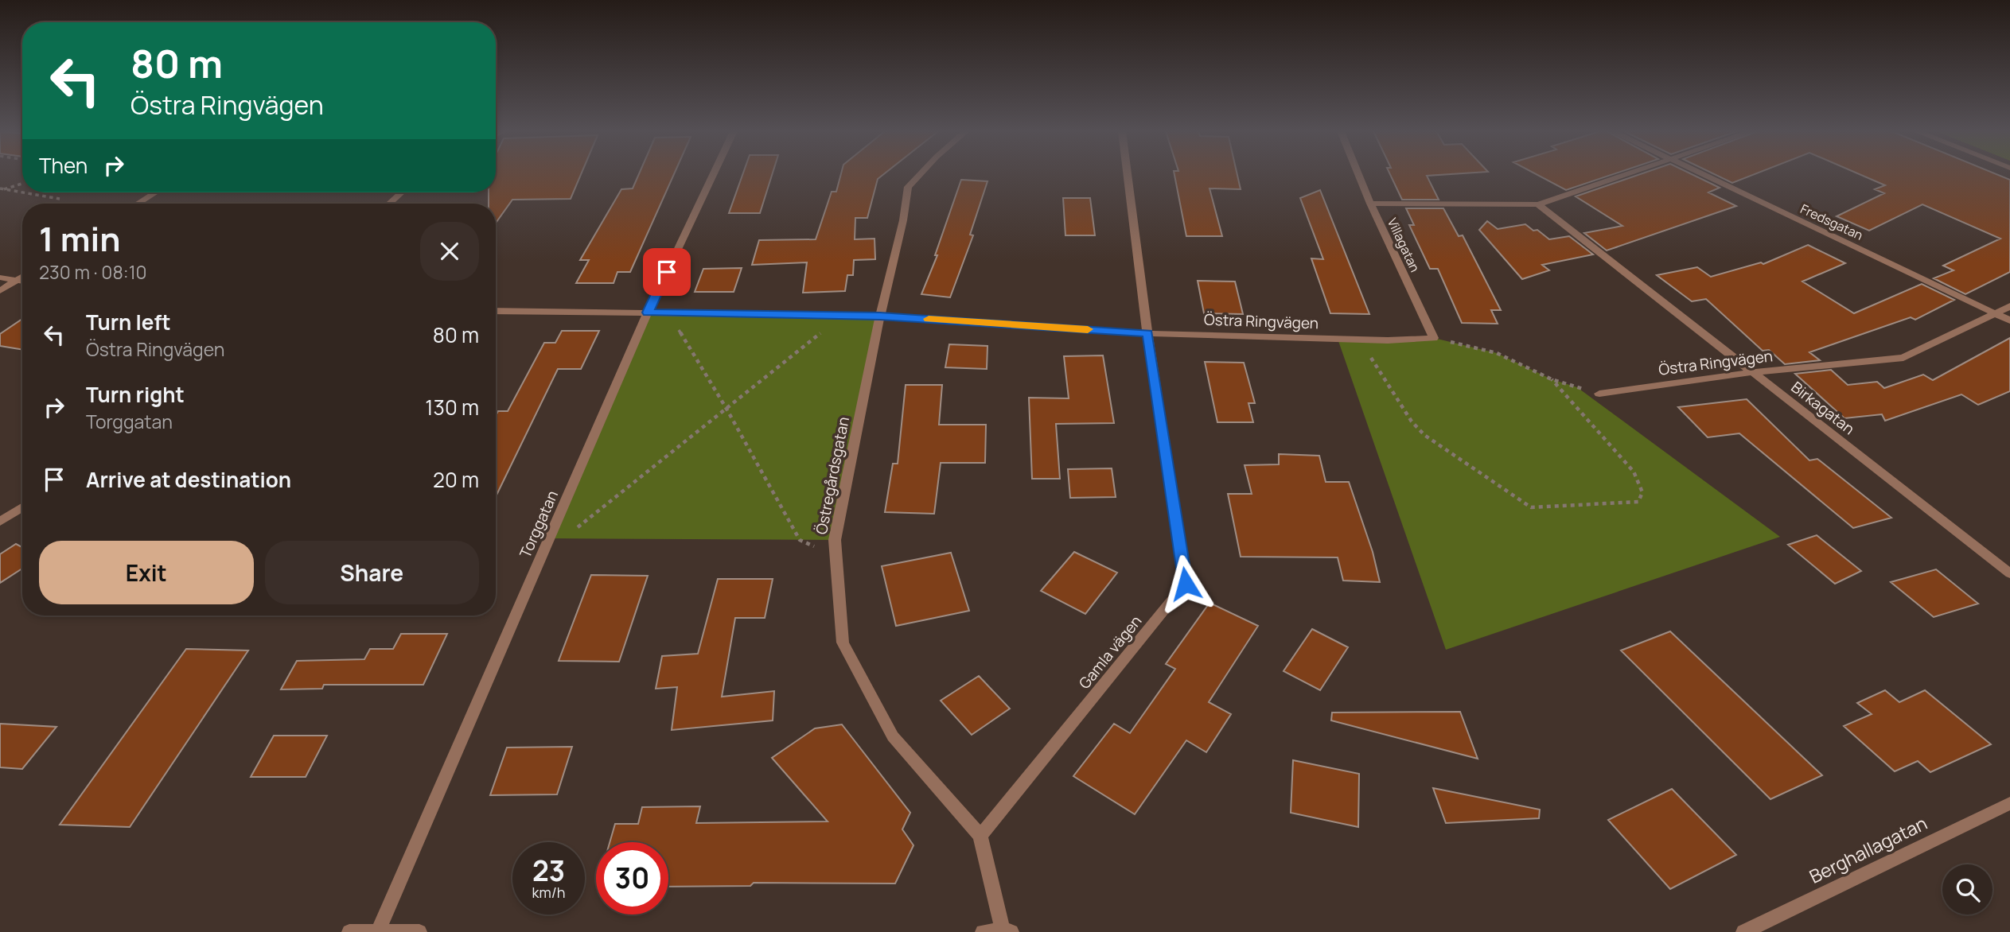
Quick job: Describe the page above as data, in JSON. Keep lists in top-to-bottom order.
{
  "streets": {
    "street": [
      "Fredsgatan",
      "Villagatan",
      "Östra Ringvägen",
      "Birkagatan",
      "Östregårdsgatan",
      "Torggatan",
      "Gamla vägen",
      "Berghallagatan"
    ]
  },
  "crossings": [
    ["Fredsgatan", "Östra Ringvägen"],
    ["Villagatan", "Östra Ringvägen"],
    ["Östra Ringvägen", "Birkagatan"],
    ["Östra Ringvägen", "Östregårdsgatan"],
    ["Östra Ringvägen", "Torggatan"],
    ["Östra Ringvägen", "Gamla vägen"],
    ["Östregårdsgatan", "Gamla vägen"]
  ],
  "page": {
    "turn": ["80 m", "Östra Ringvägen"],
    "then": "Then",
    "heading": ["1 min", "230 m · 08:10"],
    "list": [
      {
        "name": "Turn left",
        "note": "Östra Ringvägen",
        "value": "80 m"
      },
      {
        "name": "Turn right",
        "note": "Torggatan",
        "value": "130 m"
      },
      {
        "name": "Arrive at destination",
        "value": "20 m"
      }
    ],
    "buttons": ["Exit", "Share"],
    "speed": "23 km/h",
    "limit": "30"
  }
}
